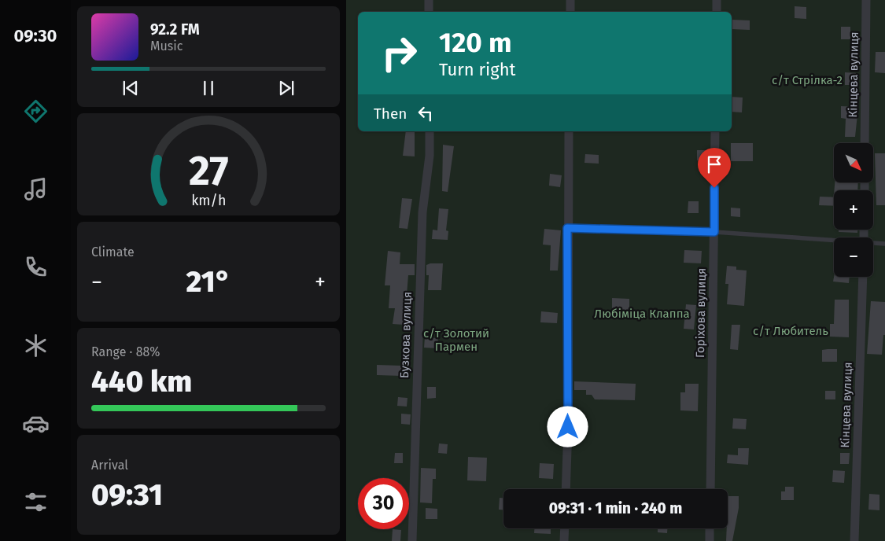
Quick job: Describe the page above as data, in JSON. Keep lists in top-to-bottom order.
{
  "streets": {
    "street": ["Кінцева вулиця", "Горіхова вулиця", "Бузкова вулиця"]
  },
  "parks": [
    "с/т Стрілка-2",
    "Любіміца Клаппа",
    "с/т Любитель",
    "с/т Золотий Пармен"
  ],
  "north": "bottom right",
  "page": {
    "tabs": "09:30",
    "turn": ["120 m", "Turn right"],
    "song": ["92.2 FM", "Music"],
    "then": "Then",
    "map_buttons": ["+", "−"],
    "tile": [
      "Climate",
      ["Range · 88%", "440 km"],
      ["Arrival", "09:31"]
    ],
    "heat": ["−", "21°", "+"],
    "limit": "30",
    "trip": "09:31 · 1 min · 240 m",
    "gauge": ["27", "km/h"]
  }
}
